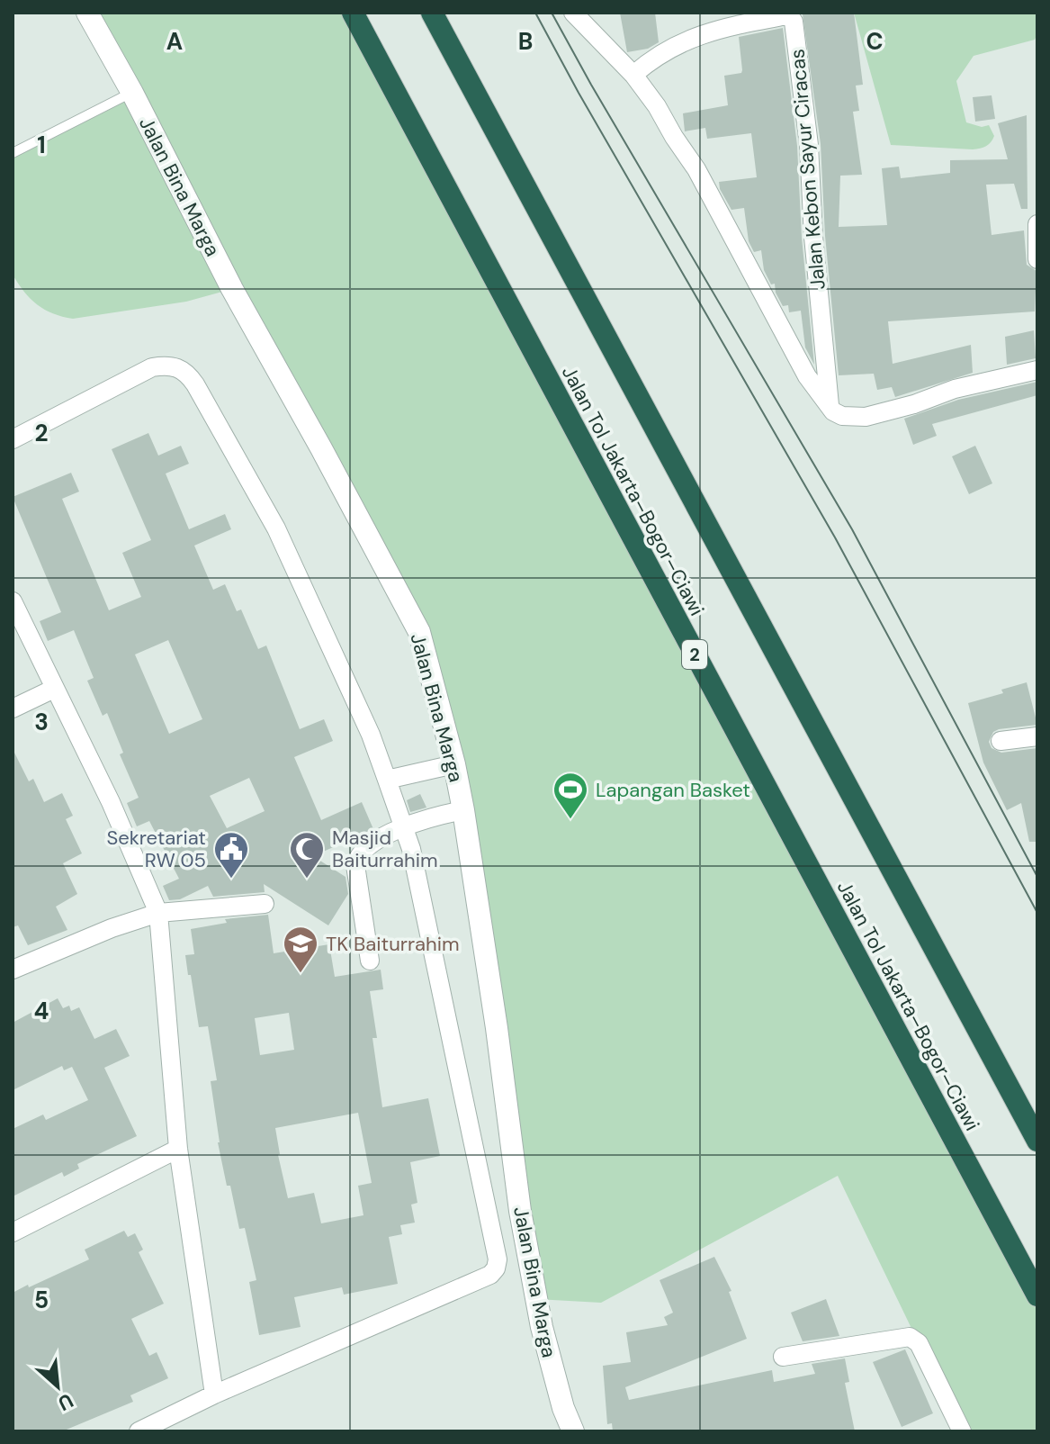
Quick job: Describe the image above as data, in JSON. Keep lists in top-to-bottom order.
{
  "streets": {
    "highway": ["Jalan Tol Jakarta–Bogor–Ciawi", "2"],
    "street": ["Jalan Kebon Sayur Ciracas", "Jalan Bina Marga"]
  },
  "places": {
    "sports": ["Lapangan Basket"],
    "public building": ["Sekretariat RW 05"],
    "mosque": ["Masjid Baiturrahim"],
    "school or university": ["TK Baiturrahim"]
  },
  "north": "bottom right",
  "grid": {
    "columns": ["A", "B", "C"],
    "rows": [
      "1",
      "2",
      "3",
      "4",
      "5"
    ]
  }
}
